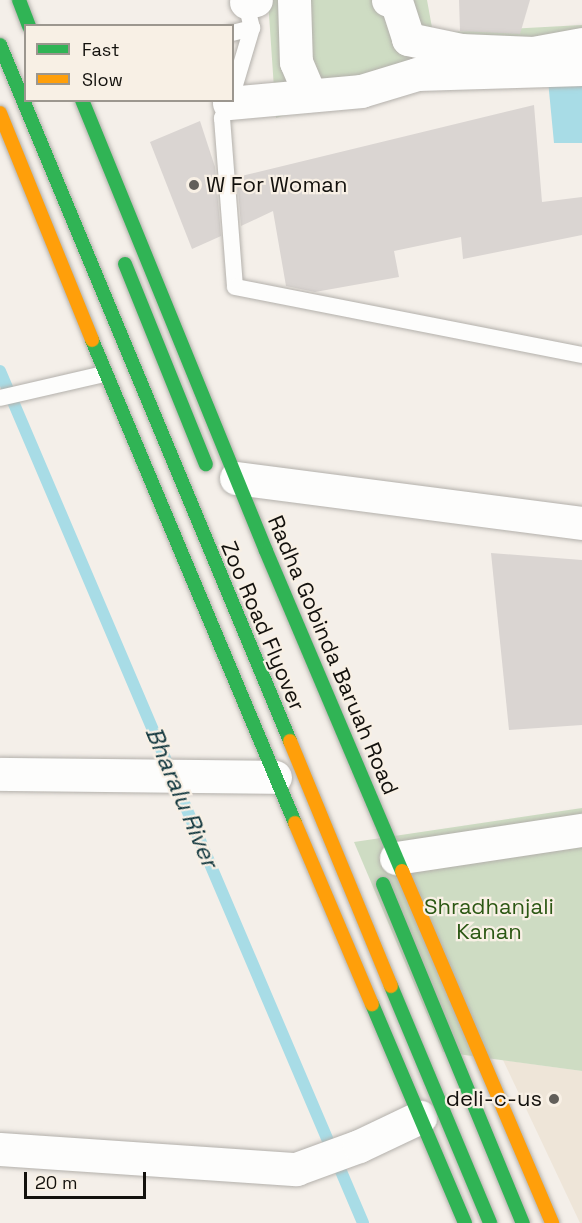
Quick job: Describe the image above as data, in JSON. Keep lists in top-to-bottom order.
{
  "streets": {
    "street": ["Zoo Road Flyover", "Radha Gobinda Baruah Road"]
  },
  "water": ["Bharalu River"],
  "parks": ["Shradhanjali Kanan"],
  "places": ["W For Woman", "deli-c-us"],
  "legend": ["Fast", "Slow"],
  "scale_bar": "20 m"
}
